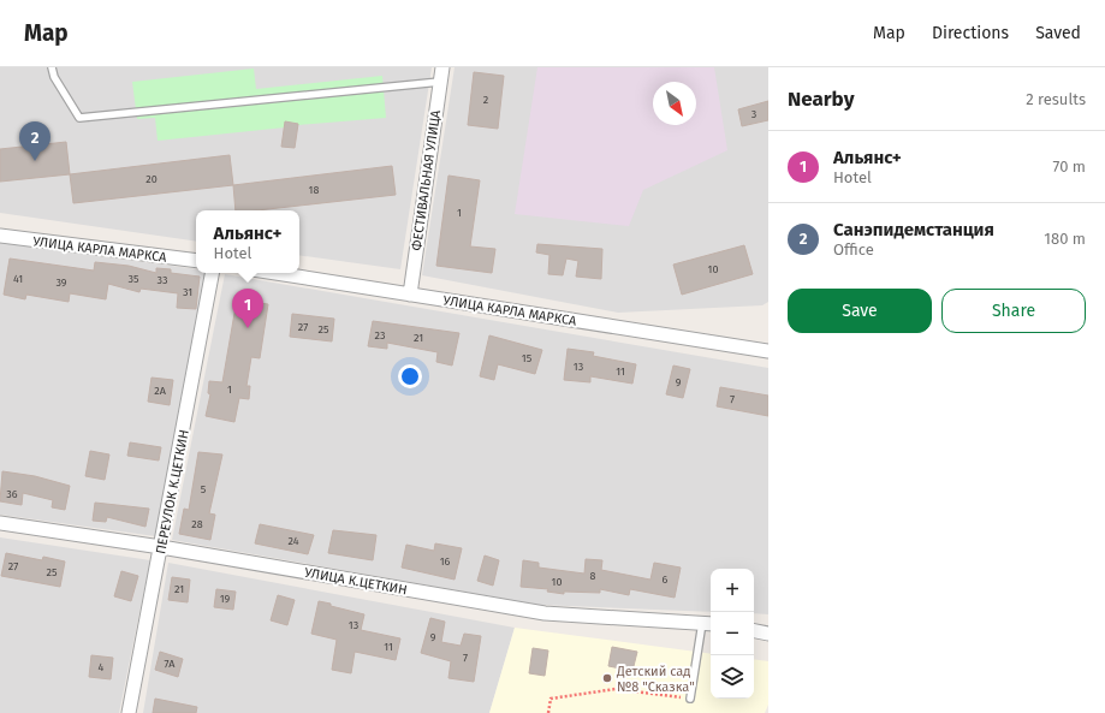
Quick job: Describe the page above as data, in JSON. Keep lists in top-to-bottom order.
{
  "streets": {
    "street": [
      "ФЕСТИВАЛЬНАЯ УЛИЦА",
      "УЛИЦА КАРЛА МАРКСА",
      "ПЕРЕУЛОК К.ЦЕТКИН",
      "УЛИЦА К.ЦЕТКИН"
    ]
  },
  "crossings": [
    ["ФЕСТИВАЛЬНАЯ УЛИЦА", "УЛИЦА КАРЛА МАРКСА"],
    ["ПЕРЕУЛОК К.ЦЕТКИН", "УЛИЦА К.ЦЕТКИН"]
  ],
  "places": ["Детский сад №8 \"Сказка\""],
  "house_numbers": [
    "2",
    "3",
    "20",
    "18",
    "1",
    "10",
    "41",
    "35",
    "33",
    "39",
    "31",
    "27",
    "25",
    "23",
    "21",
    "15",
    "13",
    "11",
    "9",
    "1",
    "2А",
    "7",
    "5",
    "36",
    "28",
    "24",
    "16",
    "27",
    "25",
    "8",
    "6",
    "10",
    "21",
    "19",
    "13",
    "9",
    "11",
    "7",
    "7А",
    "4"
  ],
  "north": "bottom right",
  "page": {
    "header": "Map",
    "nav": ["Map", "Directions", "Saved"],
    "heading": ["Nearby", "2 results"],
    "pins": ["2", "1"],
    "list": [
      {
        "mark": "1",
        "name": "Альянс+",
        "note": "Hotel",
        "value": "70 m"
      },
      {
        "mark": "2",
        "name": "Санэпидемстанция",
        "note": "Office",
        "value": "180 m"
      }
    ],
    "popup": ["Альянс+", "Hotel"],
    "buttons": ["Save", "Share"],
    "map_buttons": ["+", "−"]
  }
}
